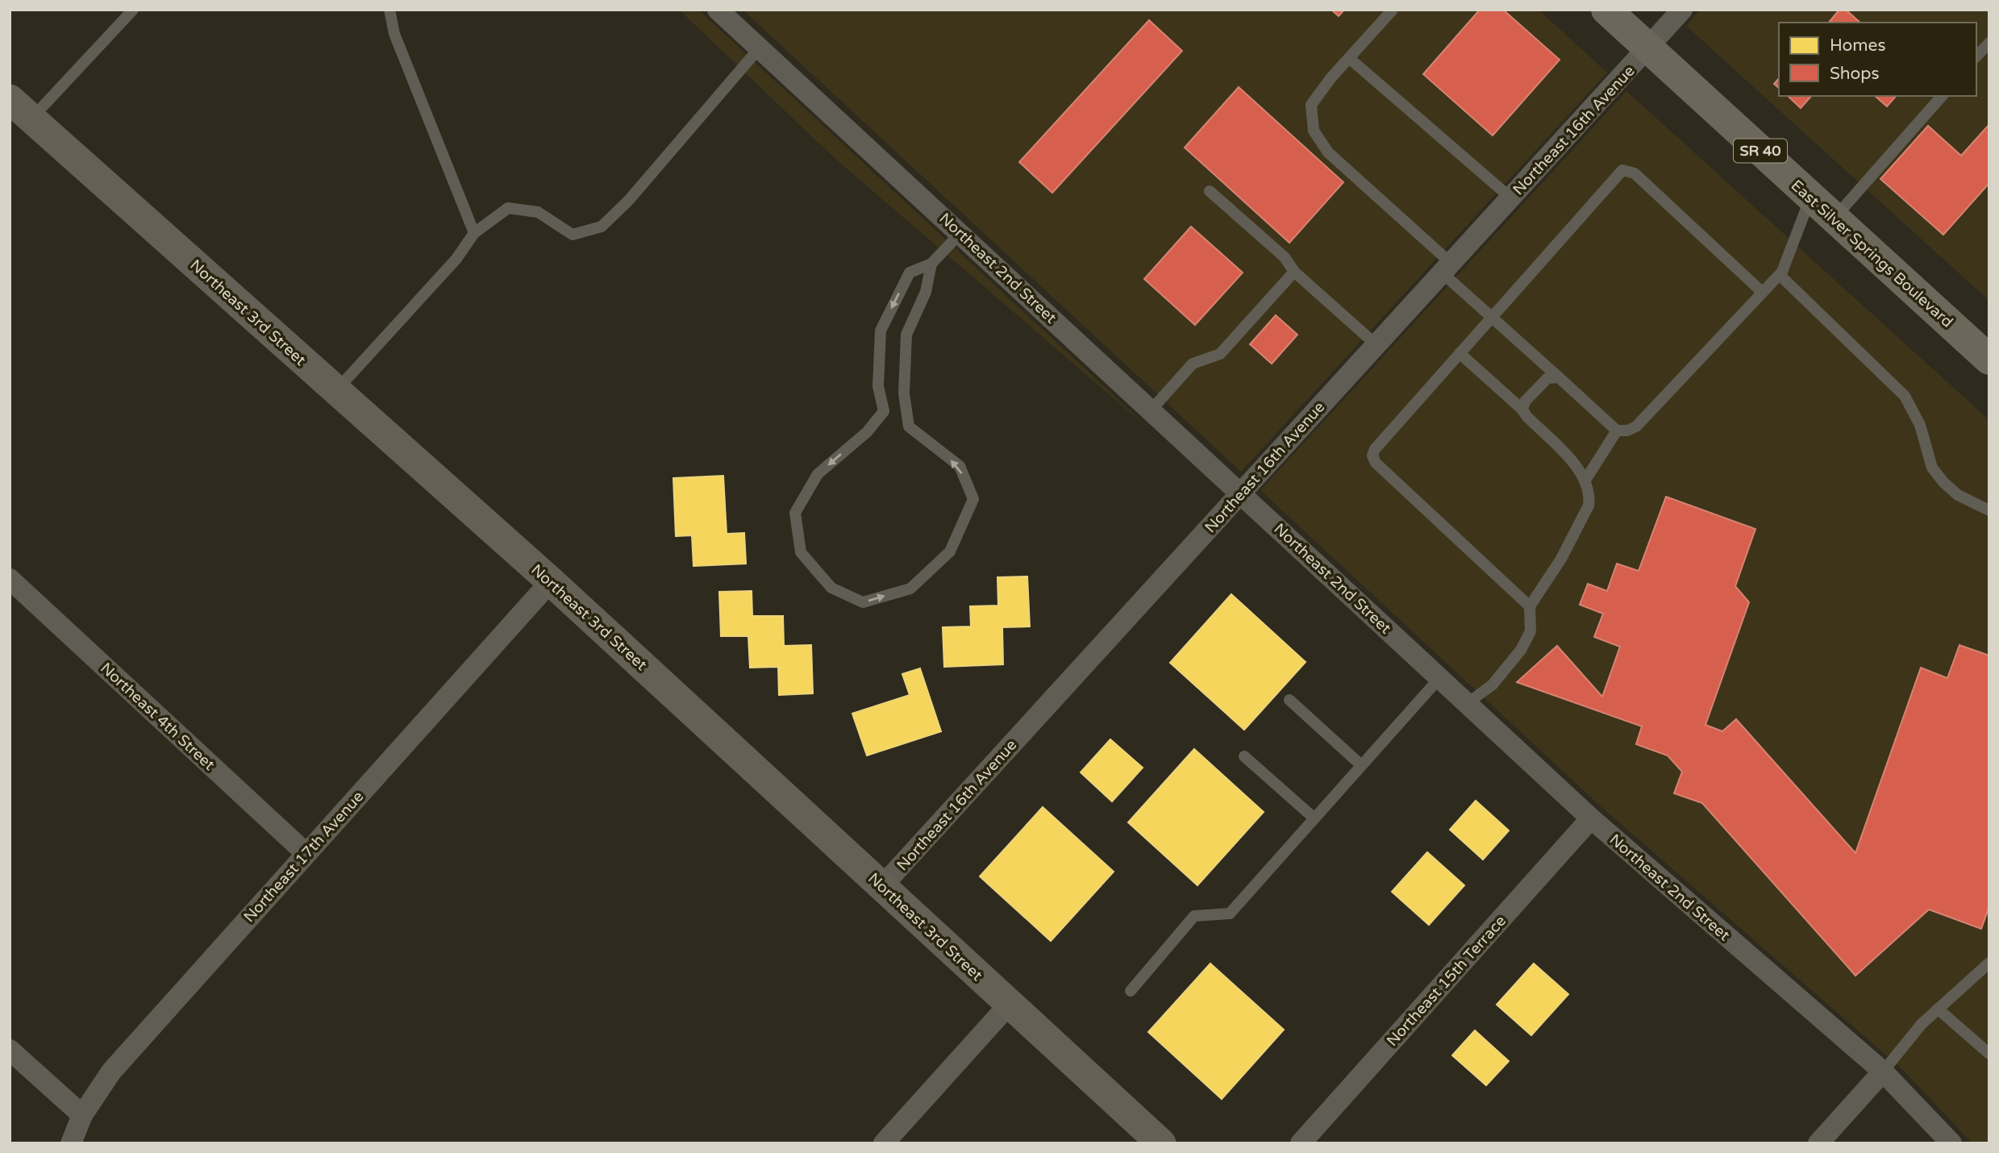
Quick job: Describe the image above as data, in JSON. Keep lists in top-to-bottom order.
{
  "streets": {
    "main road": ["SR 40", "East Silver Springs Boulevard"],
    "street": [
      "Northeast 16th Avenue",
      "Northeast 2nd Street",
      "Northeast 3rd Street",
      "Northeast 4th Street",
      "Northeast 17th Avenue",
      "Northeast 15th Terrace"
    ]
  },
  "crossings": [
    ["Northeast 16th Avenue", "East Silver Springs Boulevard"],
    ["Northeast 16th Avenue", "Northeast 2nd Street"],
    ["Northeast 16th Avenue", "Northeast 3rd Street"],
    ["Northeast 2nd Street", "Northeast 15th Terrace"],
    ["Northeast 3rd Street", "Northeast 17th Avenue"],
    ["Northeast 4th Street", "Northeast 17th Avenue"]
  ],
  "legend": ["Homes", "Shops"]
}
